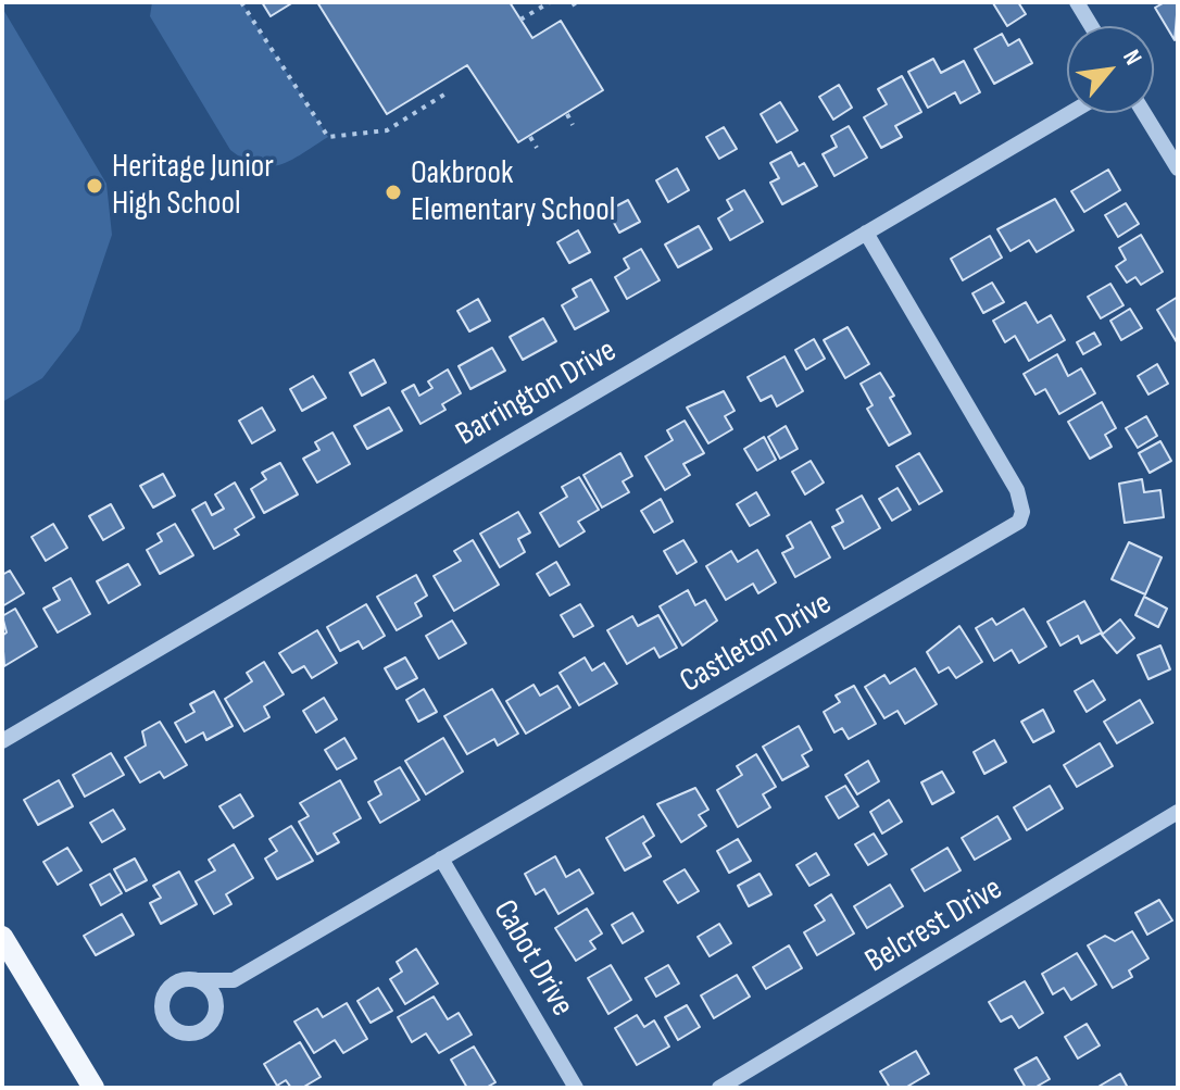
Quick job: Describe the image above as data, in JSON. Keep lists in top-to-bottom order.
{
  "streets": {
    "street": [
      "Barrington Drive",
      "Castleton Drive",
      "Belcrest Drive",
      "Cabot Drive"
    ]
  },
  "crossings": [
    ["Barrington Drive", "Castleton Drive"],
    ["Castleton Drive", "Cabot Drive"]
  ],
  "places": ["Heritage Junior High School", "Oakbrook Elementary School"],
  "north": "top right"
}
